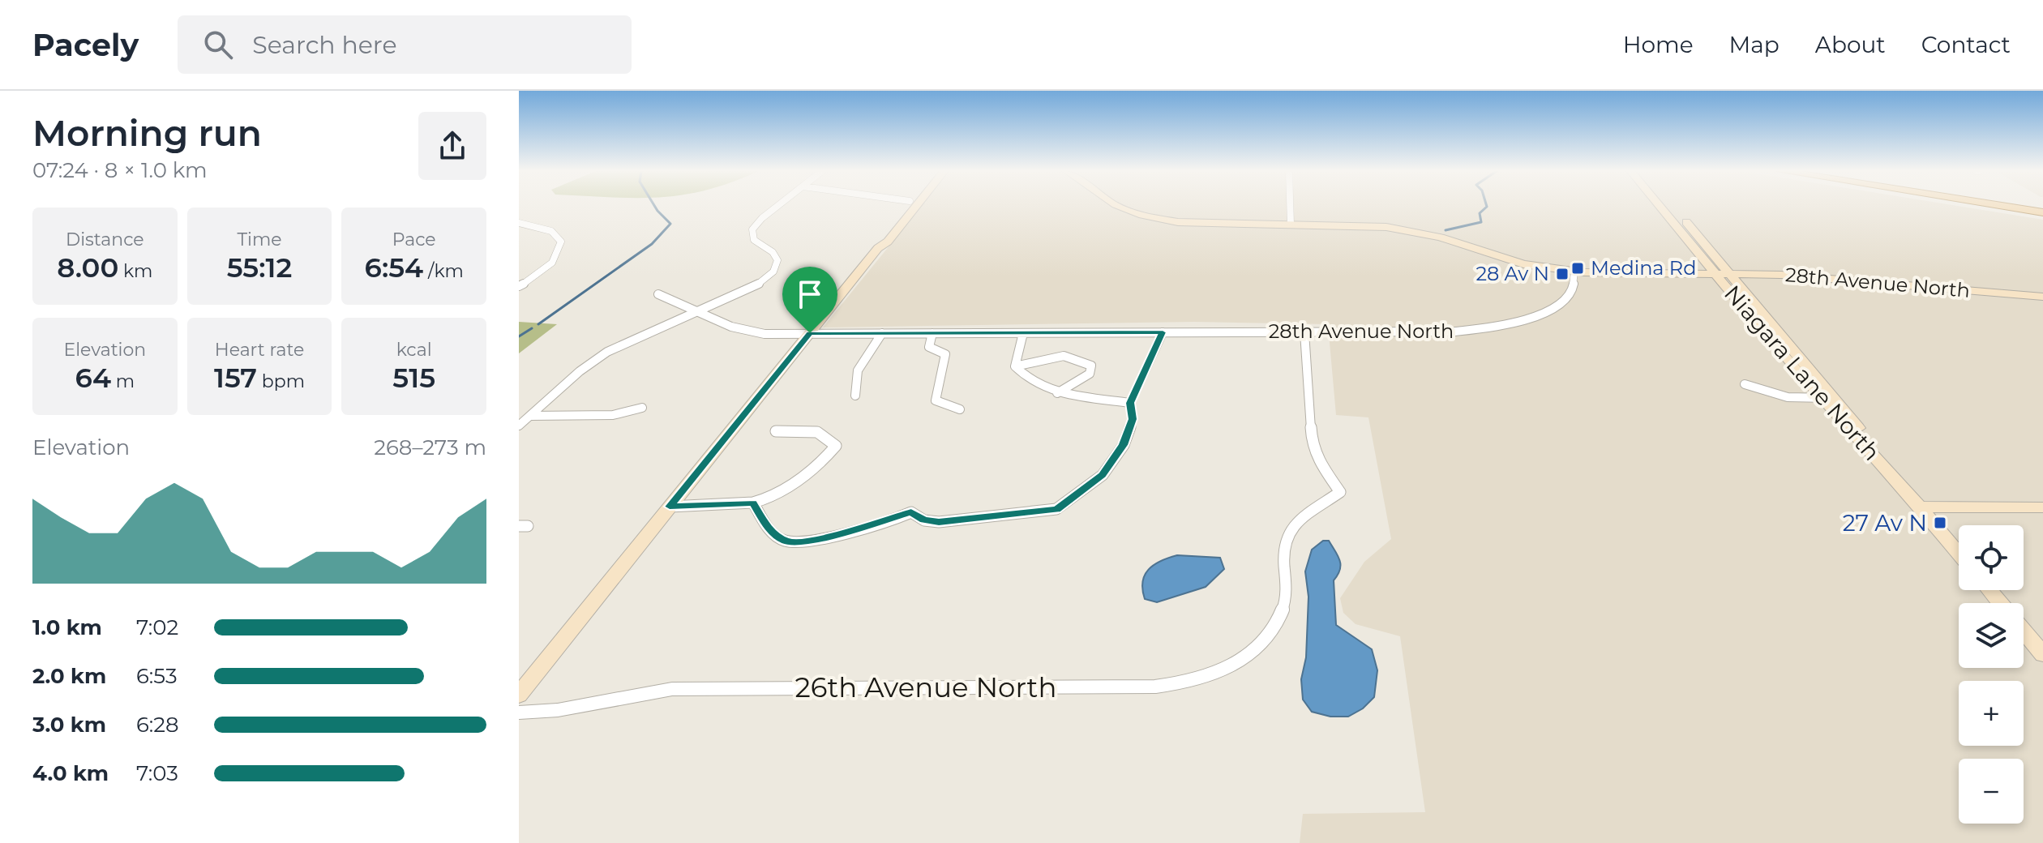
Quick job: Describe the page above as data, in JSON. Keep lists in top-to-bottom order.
{
  "streets": {
    "street": ["28th Avenue North", "Niagara Lane North", "26th Avenue North"]
  },
  "crossings": [
    ["28th Avenue North", "Niagara Lane North"],
    ["28th Avenue North", "26th Avenue North"]
  ],
  "places": {
    "transit": ["Medina Rd", "28 Av N", "27 Av N"]
  },
  "page": {
    "header": "Pacely",
    "search": "Search here",
    "nav": [
      "Home",
      "Map",
      "About",
      "Contact"
    ],
    "heading": ["Morning run", "07:24 · 8 × 1.0 km"],
    "stats": [
      ["Distance", "8.00 km"],
      ["Time", "55:12"],
      ["Pace", "6:54 /km"],
      ["Elevation", "64 m"],
      ["Heart rate", "157 bpm"],
      ["kcal", "515"]
    ],
    "chart": ["Elevation", "268–273 m"],
    "map_buttons": ["+", "−"],
    "list": [
      {
        "name": "1.0 km",
        "note": "7:02"
      },
      {
        "name": "2.0 km",
        "note": "6:53"
      },
      {
        "name": "3.0 km",
        "note": "6:28"
      },
      {
        "name": "4.0 km",
        "note": "7:03"
      }
    ]
  }
}
